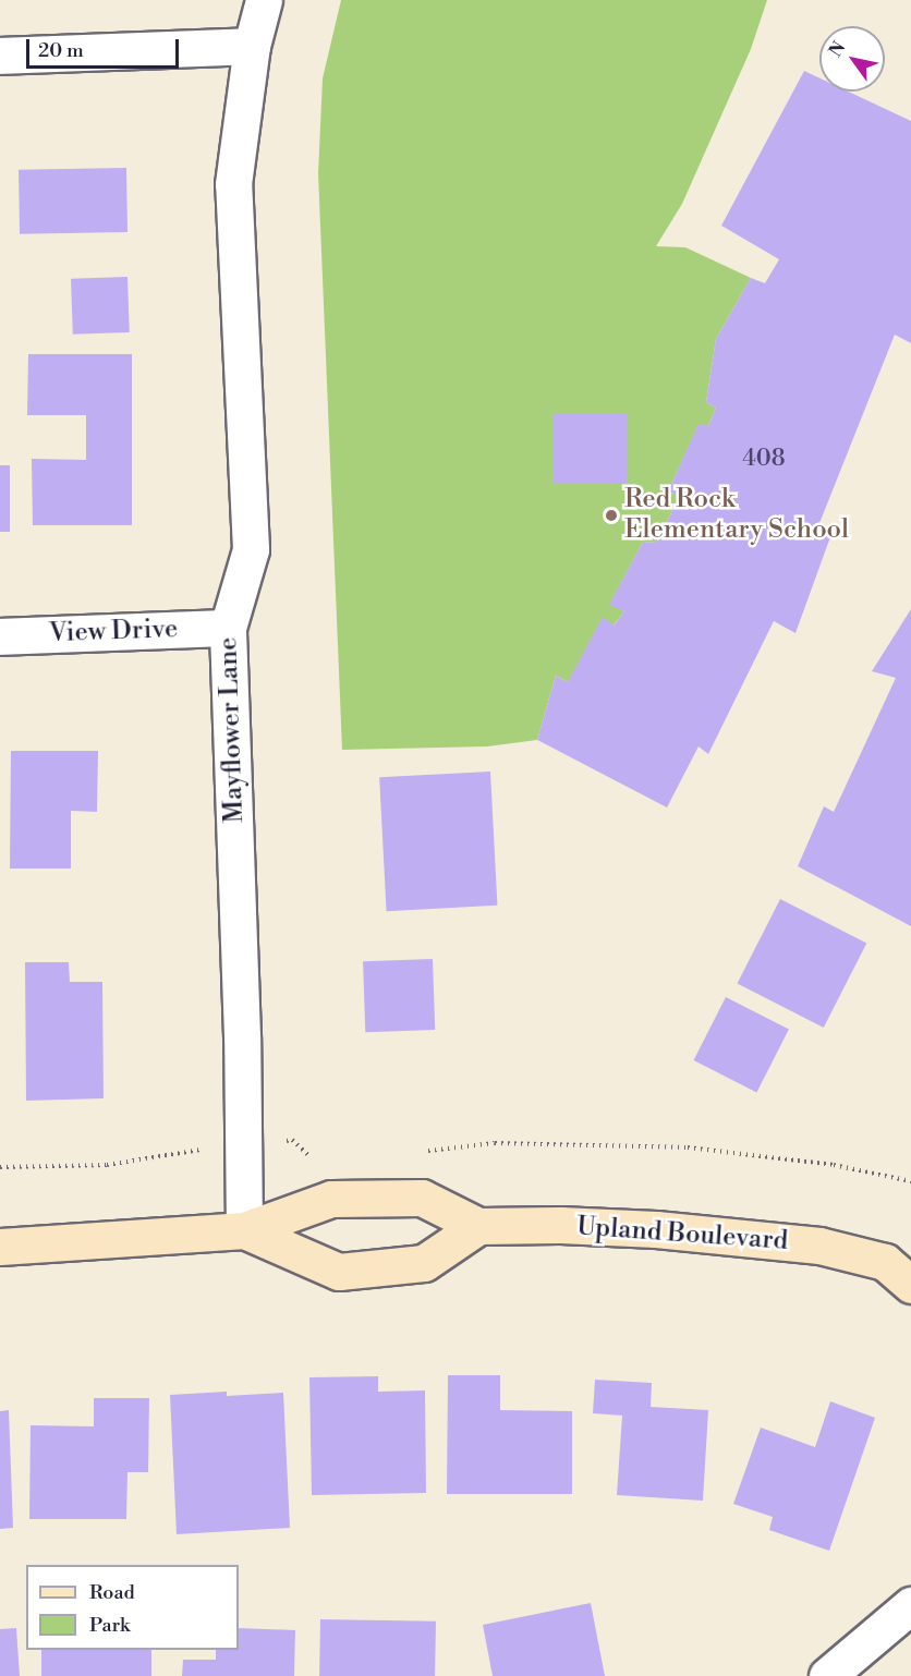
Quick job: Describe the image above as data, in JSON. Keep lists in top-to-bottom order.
{
  "streets": {
    "street": ["View Drive", "Mayflower Lane", "Upland Boulevard"]
  },
  "crossings": [
    ["View Drive", "Mayflower Lane"],
    ["Mayflower Lane", "Upland Boulevard"]
  ],
  "places": ["Red Rock Elementary School"],
  "house_numbers": ["408"],
  "legend": ["Road", "Park"],
  "scale_bar": "20 m",
  "north": "top left"
}
